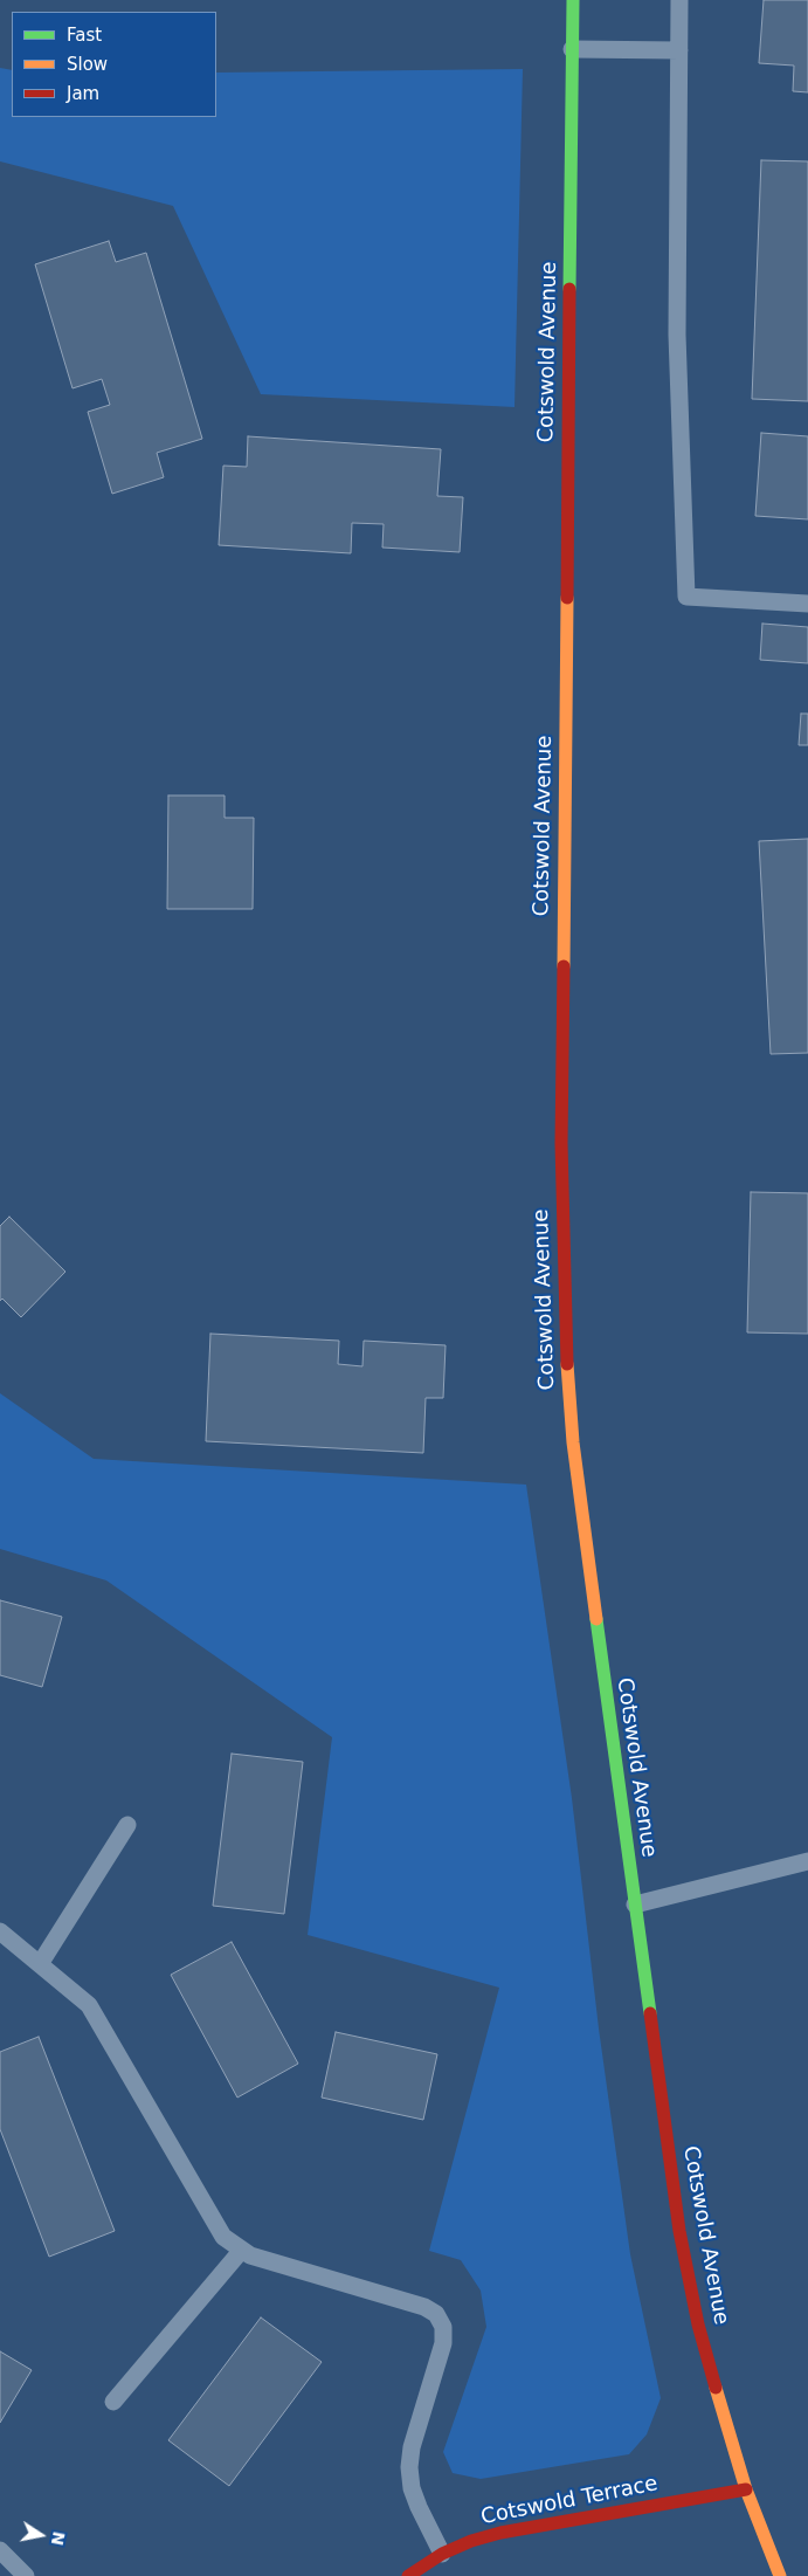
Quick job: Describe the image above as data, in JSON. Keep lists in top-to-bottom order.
{
  "streets": {
    "street": ["Cotswold Avenue", "Cotswold Terrace"]
  },
  "crossings": [
    ["Cotswold Avenue", "Cotswold Terrace"]
  ],
  "legend": ["Fast", "Slow", "Jam"],
  "north": "right"
}
